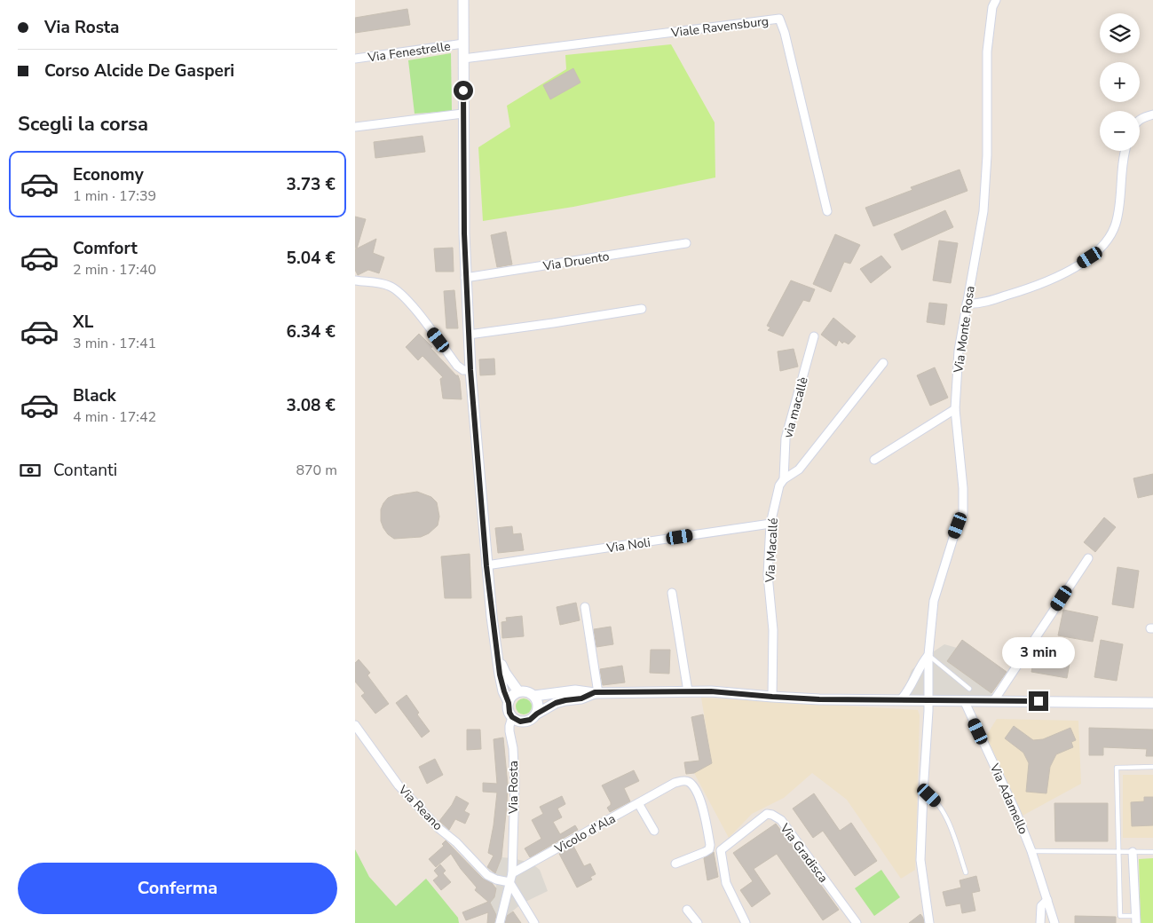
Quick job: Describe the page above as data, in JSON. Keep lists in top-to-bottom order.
{
  "streets": {
    "street": [
      "Viale Ravensburg",
      "Via Fenestrelle",
      "Via Druento",
      "Via Monte Rosa",
      "via macallè",
      "Via Noli",
      "Via Macallé",
      "Via Rosta",
      "Via Adamello",
      "Via Reano",
      "Vicolo d'Ala",
      "Via Gradisca"
    ]
  },
  "crossings": [
    ["via macallè", "Via Macallé"],
    ["Via Noli", "Via Macallé"],
    ["Via Rosta", "Via Reano"],
    ["Via Rosta", "Vicolo d'Ala"]
  ],
  "page": {
    "banner": ["Via Rosta", "Corso Alcide De Gasperi"],
    "map_buttons": ["+", "−"],
    "heading": "Scegli la corsa",
    "list": [
      {
        "name": "Economy",
        "note": "1 min · 17:39",
        "value": "3.73 €"
      },
      {
        "name": "Comfort",
        "note": "2 min · 17:40",
        "value": "5.04 €"
      },
      {
        "name": "XL",
        "note": "3 min · 17:41",
        "value": "6.34 €"
      },
      {
        "name": "Black",
        "note": "4 min · 17:42",
        "value": "3.08 €"
      }
    ],
    "pay": ["Contanti", "870 m"],
    "bubble": "3 min",
    "buttons": "Conferma"
  }
}
